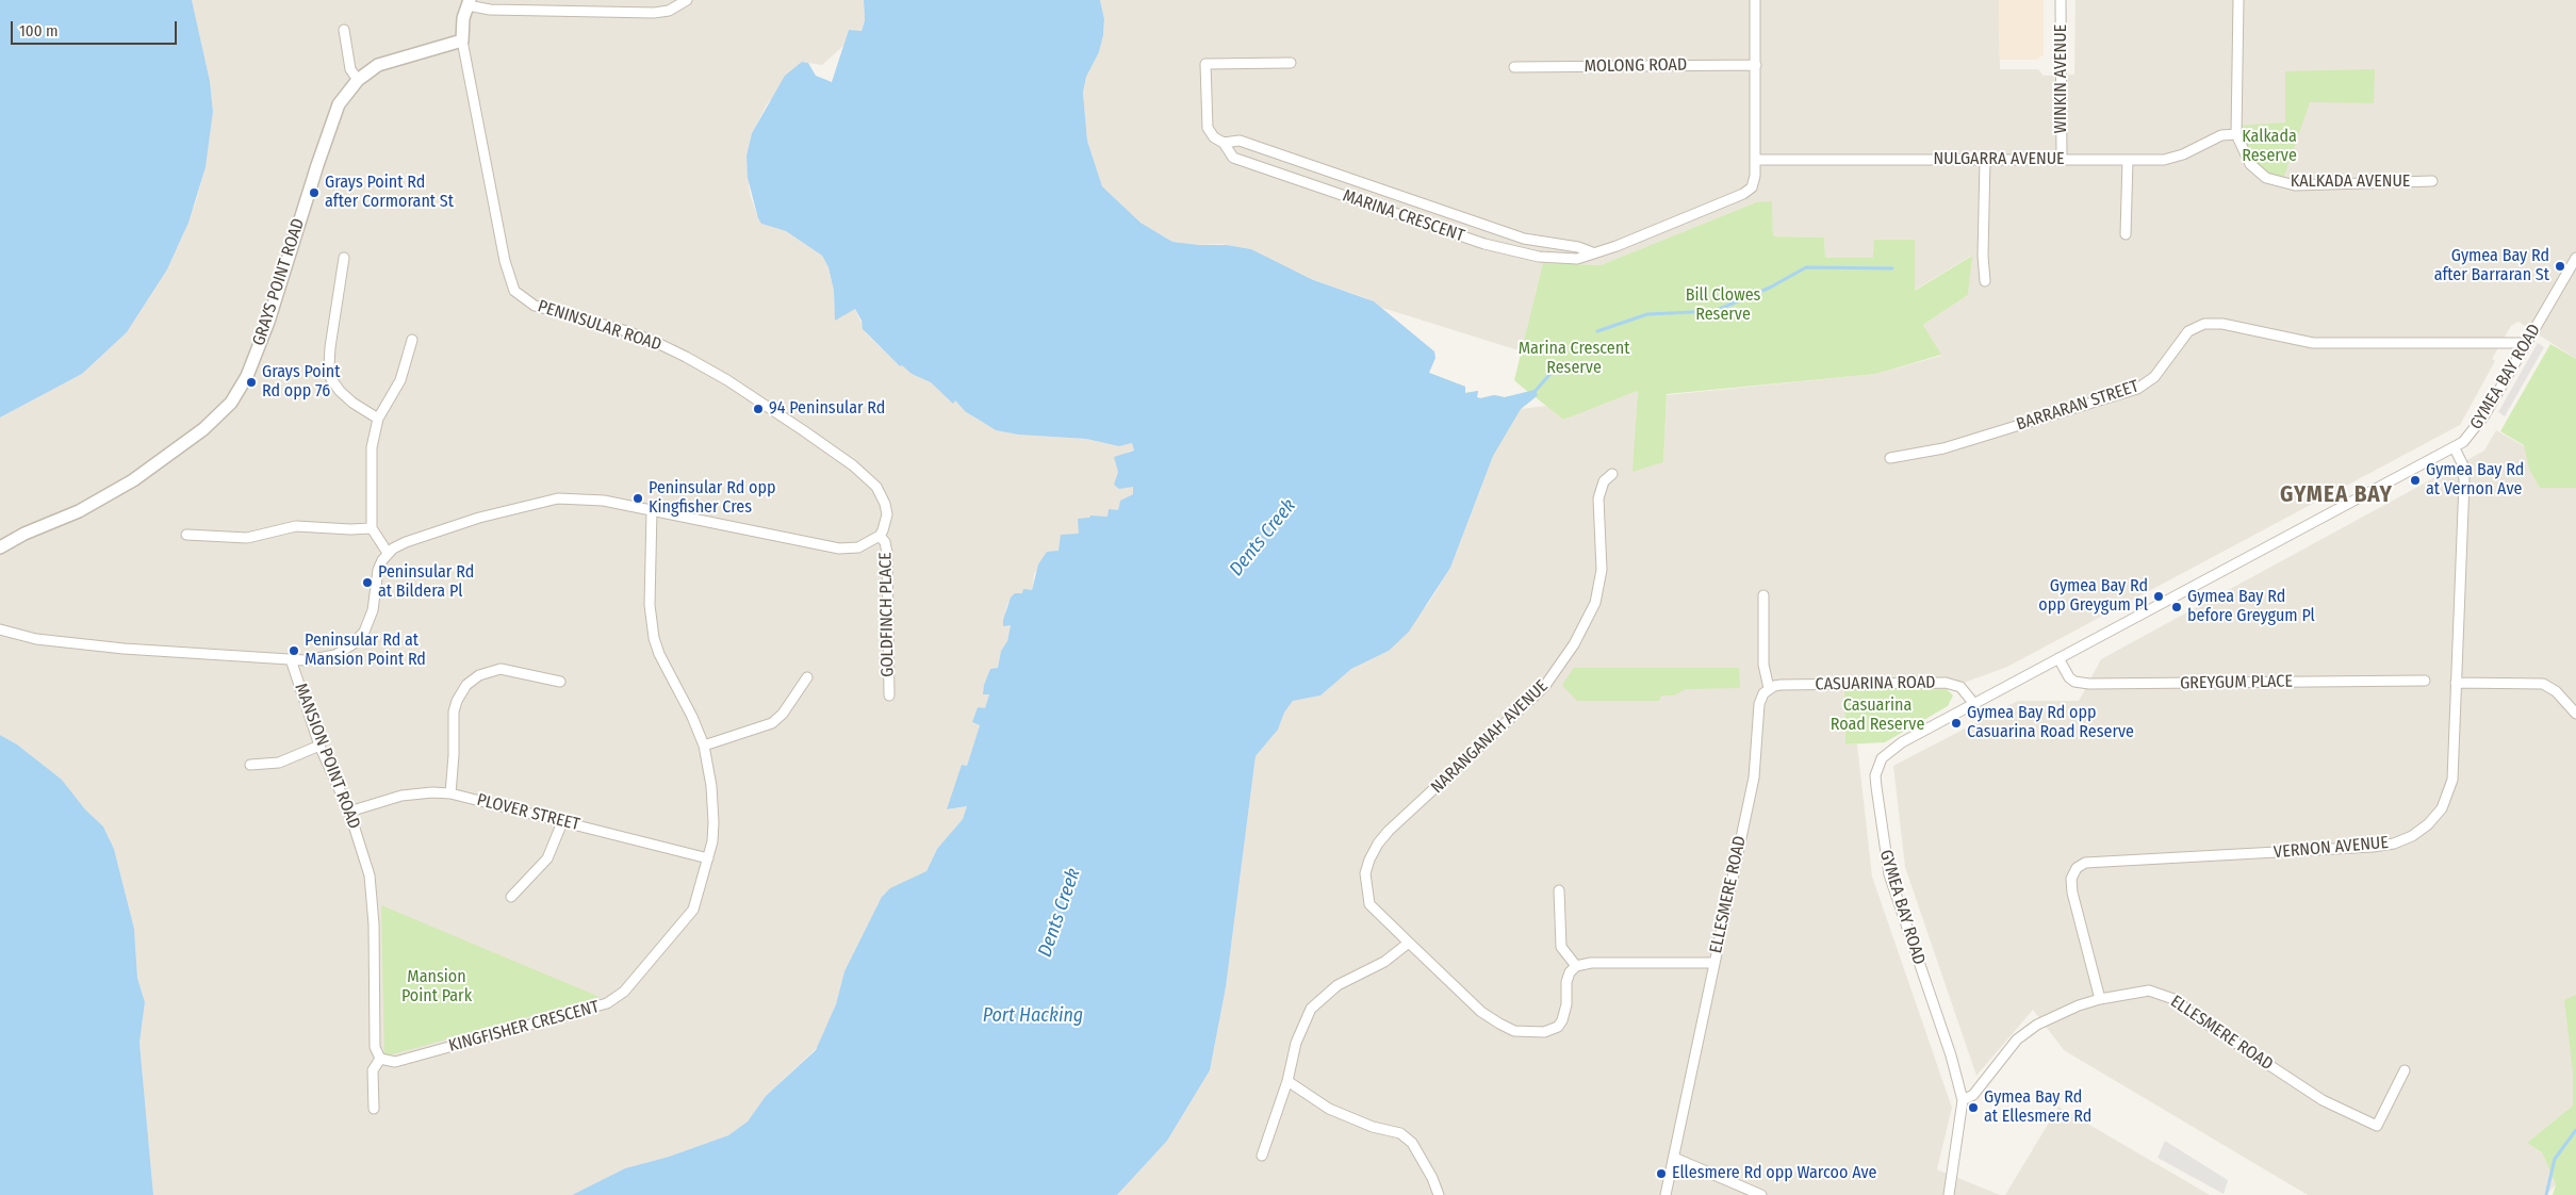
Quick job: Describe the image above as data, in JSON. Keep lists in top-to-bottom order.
{
  "streets": {
    "street": [
      "MOLONG ROAD",
      "WINKIN AVENUE",
      "NULGARRA AVENUE",
      "KALKADA AVENUE",
      "MARINA CRESCENT",
      "GRAYS POINT ROAD",
      "PENINSULAR ROAD",
      "GYMEA BAY ROAD",
      "BARRARAN STREET",
      "GOLDFINCH PLACE",
      "GREYGUM PLACE",
      "CASUARINA ROAD",
      "NARANGANAH AVENUE",
      "MANSION POINT ROAD",
      "PLOVER STREET",
      "VERNON AVENUE",
      "ELLESMERE ROAD",
      "KINGFISHER CRESCENT"
    ]
  },
  "crossings": [
    ["MOLONG ROAD", "MARINA CRESCENT"],
    ["WINKIN AVENUE", "NULGARRA AVENUE"],
    ["NULGARRA AVENUE", "KALKADA AVENUE"],
    ["NULGARRA AVENUE", "MARINA CRESCENT"],
    ["GRAYS POINT ROAD", "PENINSULAR ROAD"],
    ["PENINSULAR ROAD", "GOLDFINCH PLACE"],
    ["GYMEA BAY ROAD", "BARRARAN STREET"],
    ["GYMEA BAY ROAD", "GREYGUM PLACE"],
    ["GYMEA BAY ROAD", "CASUARINA ROAD"],
    ["GYMEA BAY ROAD", "VERNON AVENUE"],
    ["GYMEA BAY ROAD", "ELLESMERE ROAD"],
    ["CASUARINA ROAD", "ELLESMERE ROAD"],
    ["MANSION POINT ROAD", "PLOVER STREET"],
    ["MANSION POINT ROAD", "KINGFISHER CRESCENT"],
    ["PLOVER STREET", "KINGFISHER CRESCENT"],
    ["VERNON AVENUE", "ELLESMERE ROAD"]
  ],
  "districts": ["GYMEA BAY"],
  "water": ["Dents Creek", "Port Hacking"],
  "parks": [
    "Kalkada Reserve",
    "Bill Clowes Reserve",
    "Marina Crescent Reserve",
    "Casuarina Road Reserve",
    "Mansion Point Park"
  ],
  "places": [
    "Grays Point Rd after Cormorant St",
    "Gymea Bay Rd after Barraran St",
    "Grays Point Rd opp 76",
    "94 Peninsular Rd",
    "Gymea Bay Rd at Vernon Ave",
    "Peninsular Rd opp Kingfisher Cres",
    "Peninsular Rd at Bildera Pl",
    "Gymea Bay Rd opp Greygum Pl",
    "Gymea Bay Rd before Greygum Pl",
    "Peninsular Rd at Mansion Point Rd",
    "Gymea Bay Rd opp Casuarina Road Reserve",
    "Gymea Bay Rd at Ellesmere Rd",
    "Ellesmere Rd opp Warcoo Ave"
  ],
  "scale_bar": "100 m"
}
